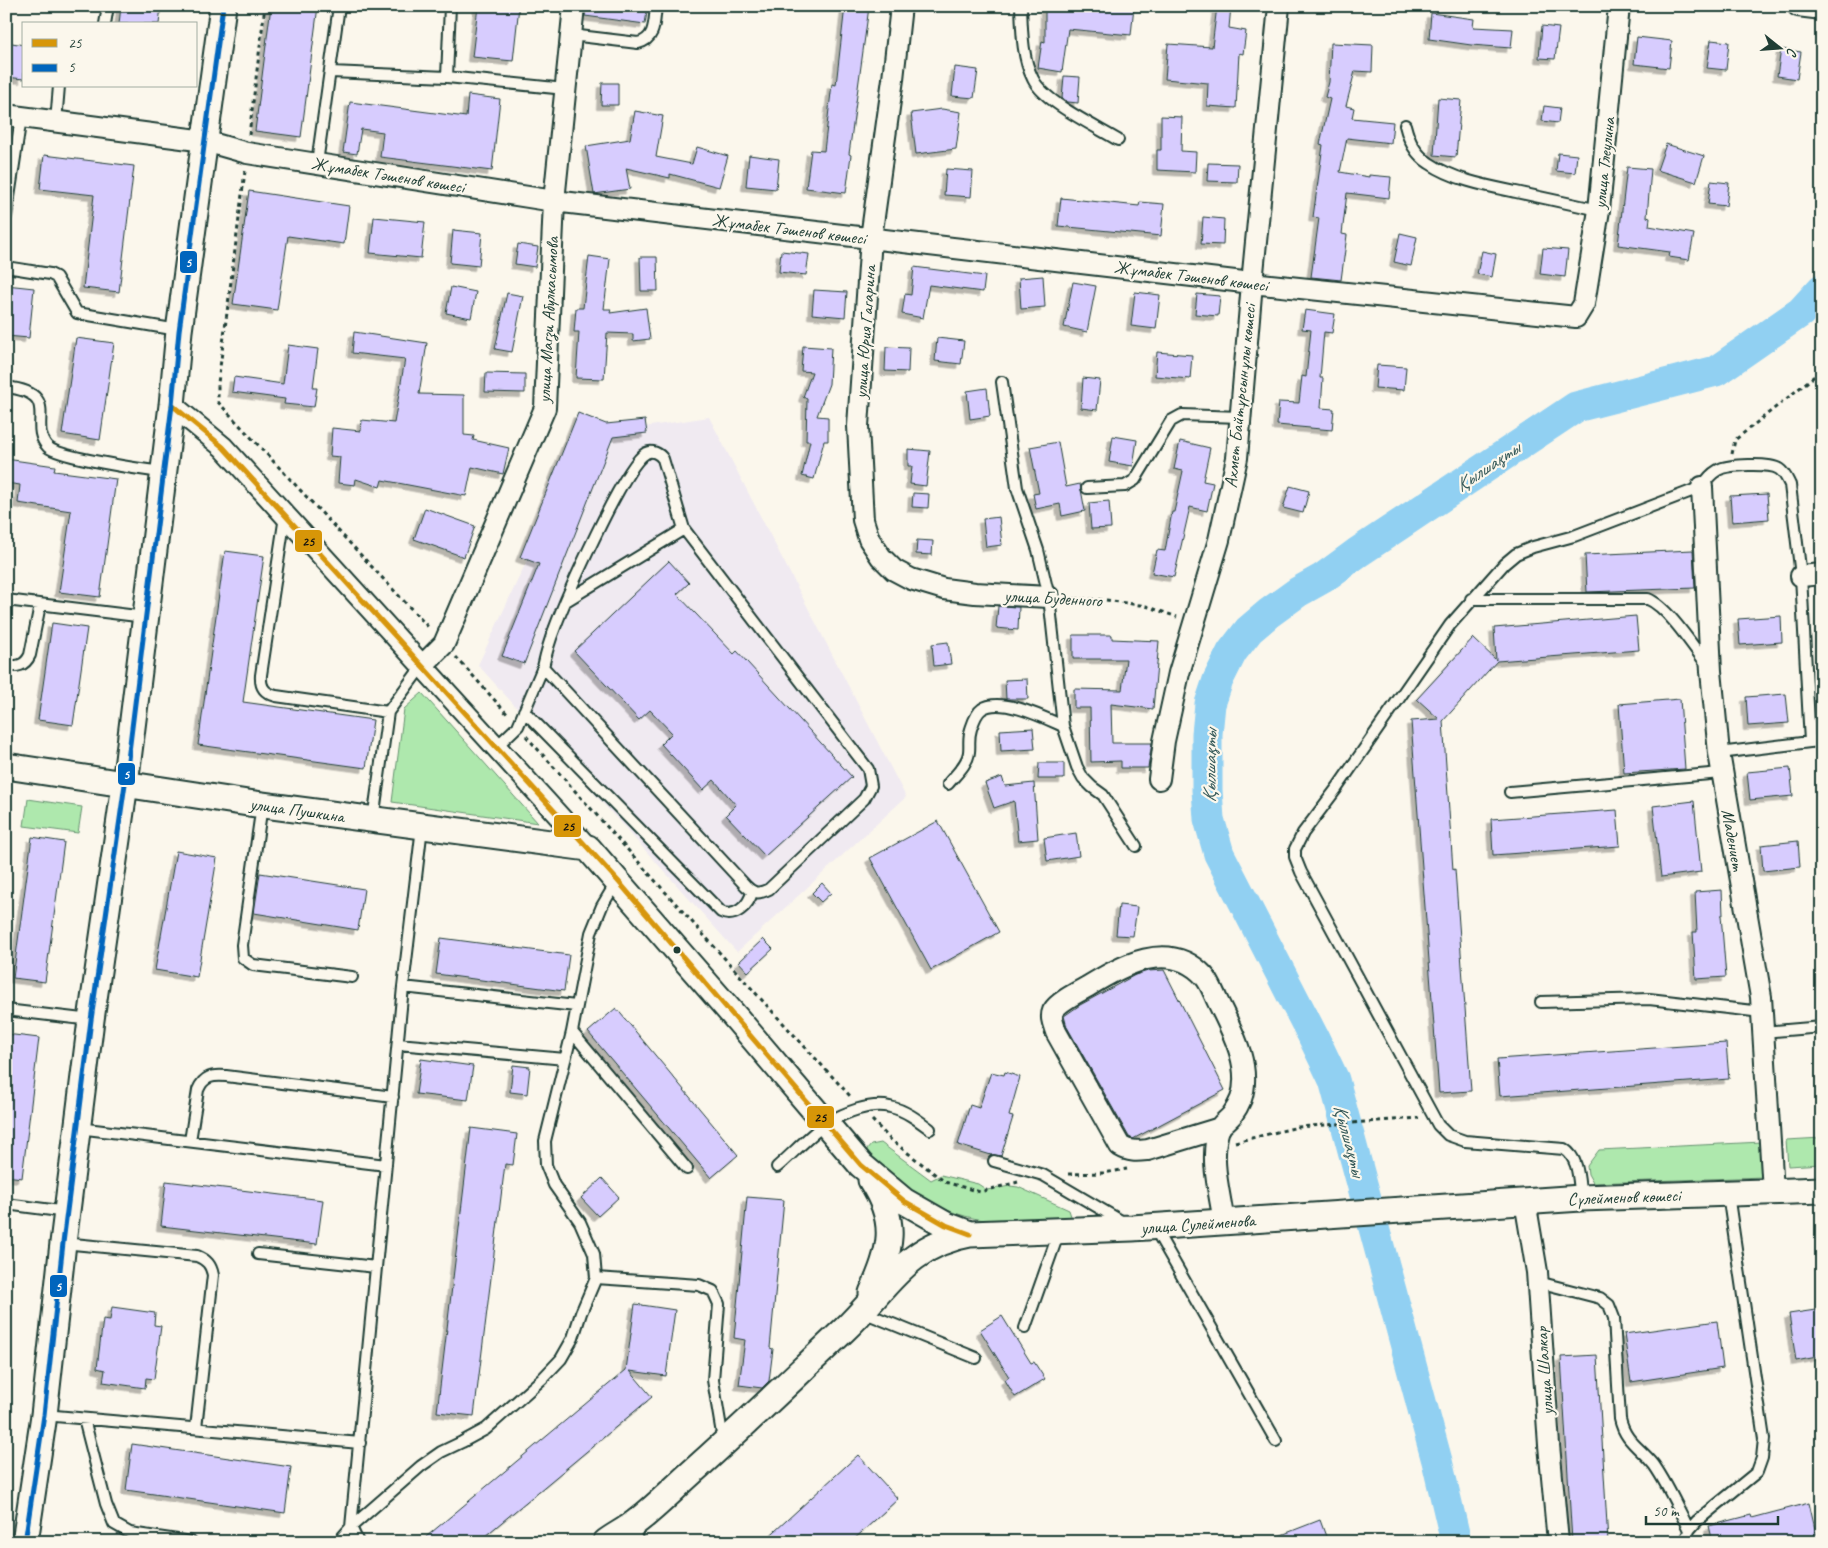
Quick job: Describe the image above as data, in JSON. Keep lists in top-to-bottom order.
{
  "streets": {
    "street": [
      "улица Тлеулина",
      "Жұмабек Тәшенов көшесі",
      "улица Магзи Абулкасымова",
      "улица Юрия Гагарина",
      "Ахмет Байтұрсынұлы көшесі",
      "улица Буденного",
      "улица Пушкина",
      "Мадениет",
      "Сүлейменов көшесі",
      "улица Сулейменова",
      "улица Шалкар"
    ]
  },
  "crossings": [
    ["улица Тлеулина", "Жұмабек Тәшенов көшесі"],
    ["Жұмабек Тәшенов көшесі", "улица Магзи Абулкасымова"],
    ["Жұмабек Тәшенов көшесі", "улица Юрия Гагарина"],
    ["Жұмабек Тәшенов көшесі", "Ахмет Байтұрсынұлы көшесі"],
    ["улица Юрия Гагарина", "улица Буденного"],
    ["Ахмет Байтұрсынұлы көшесі", "улица Буденного"],
    ["Мадениет", "Сүлейменов көшесі"],
    ["Сүлейменов көшесі", "улица Сулейменова"],
    ["Сүлейменов көшесі", "улица Шалкар"]
  ],
  "water": ["Қылшақты"],
  "lines": ["transit line 5", "transit line 25"],
  "legend": ["25", "5"],
  "scale_bar": "50 m",
  "north": "right"
}
